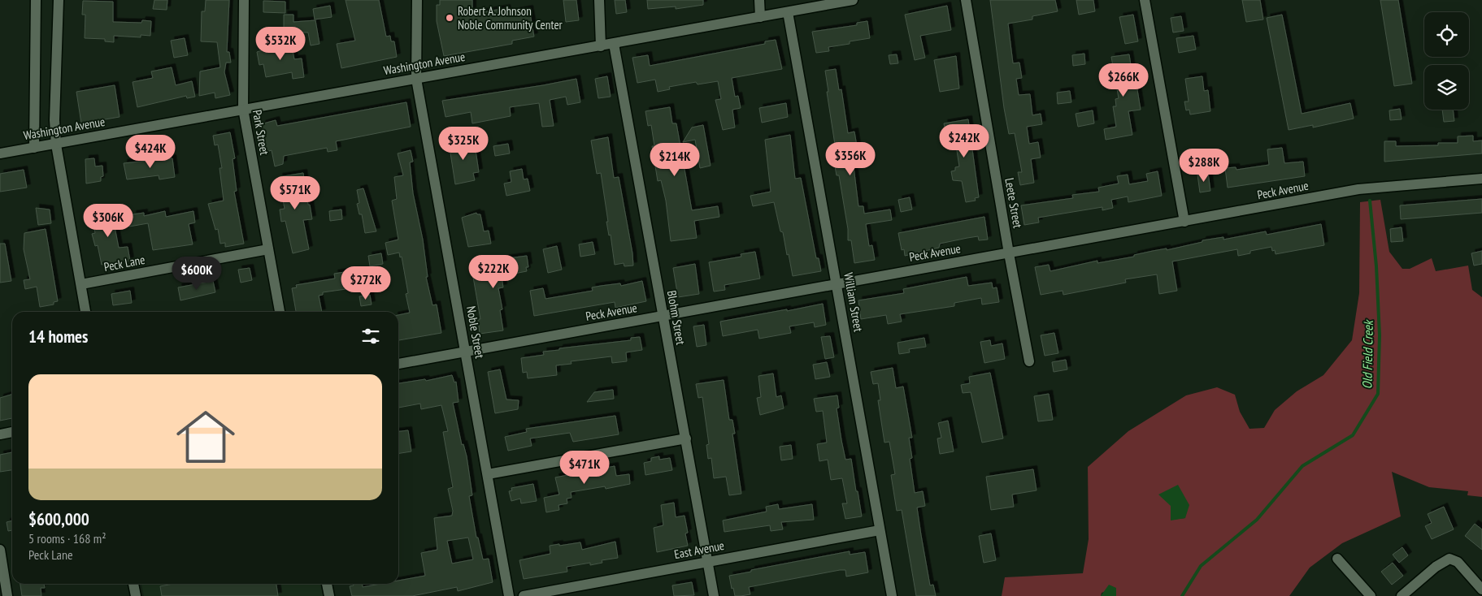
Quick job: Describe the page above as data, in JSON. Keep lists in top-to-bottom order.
{
  "streets": {
    "street": [
      "Washington Avenue",
      "Park Street",
      "Peck Avenue",
      "Leete Street",
      "Peck Lane",
      "William Street",
      "Blohm Street",
      "Noble Street",
      "East Avenue"
    ]
  },
  "crossings": [
    ["Washington Avenue", "Park Street"],
    ["Washington Avenue", "William Street"],
    ["Washington Avenue", "Blohm Street"],
    ["Washington Avenue", "Noble Street"],
    ["Park Street", "Peck Lane"],
    ["Peck Avenue", "Leete Street"],
    ["Peck Avenue", "William Street"],
    ["Peck Avenue", "Blohm Street"],
    ["Peck Avenue", "Noble Street"],
    ["William Street", "East Avenue"],
    ["Blohm Street", "East Avenue"]
  ],
  "water": ["Old Field Creek"],
  "places": ["Robert A. Johnson Noble Community Center"],
  "page": {
    "price": [
      "$532K",
      "$266K",
      "$242K",
      "$325K",
      "$424K",
      "$356K",
      "$214K",
      "$288K",
      "$571K",
      "$306K",
      "$222K",
      "$600K",
      "$272K",
      "$471K"
    ],
    "heading": "14 homes",
    "list": [
      {
        "name": "$600,000",
        "note": "5 rooms · 168 m² · Peck Lane"
      }
    ]
  }
}
